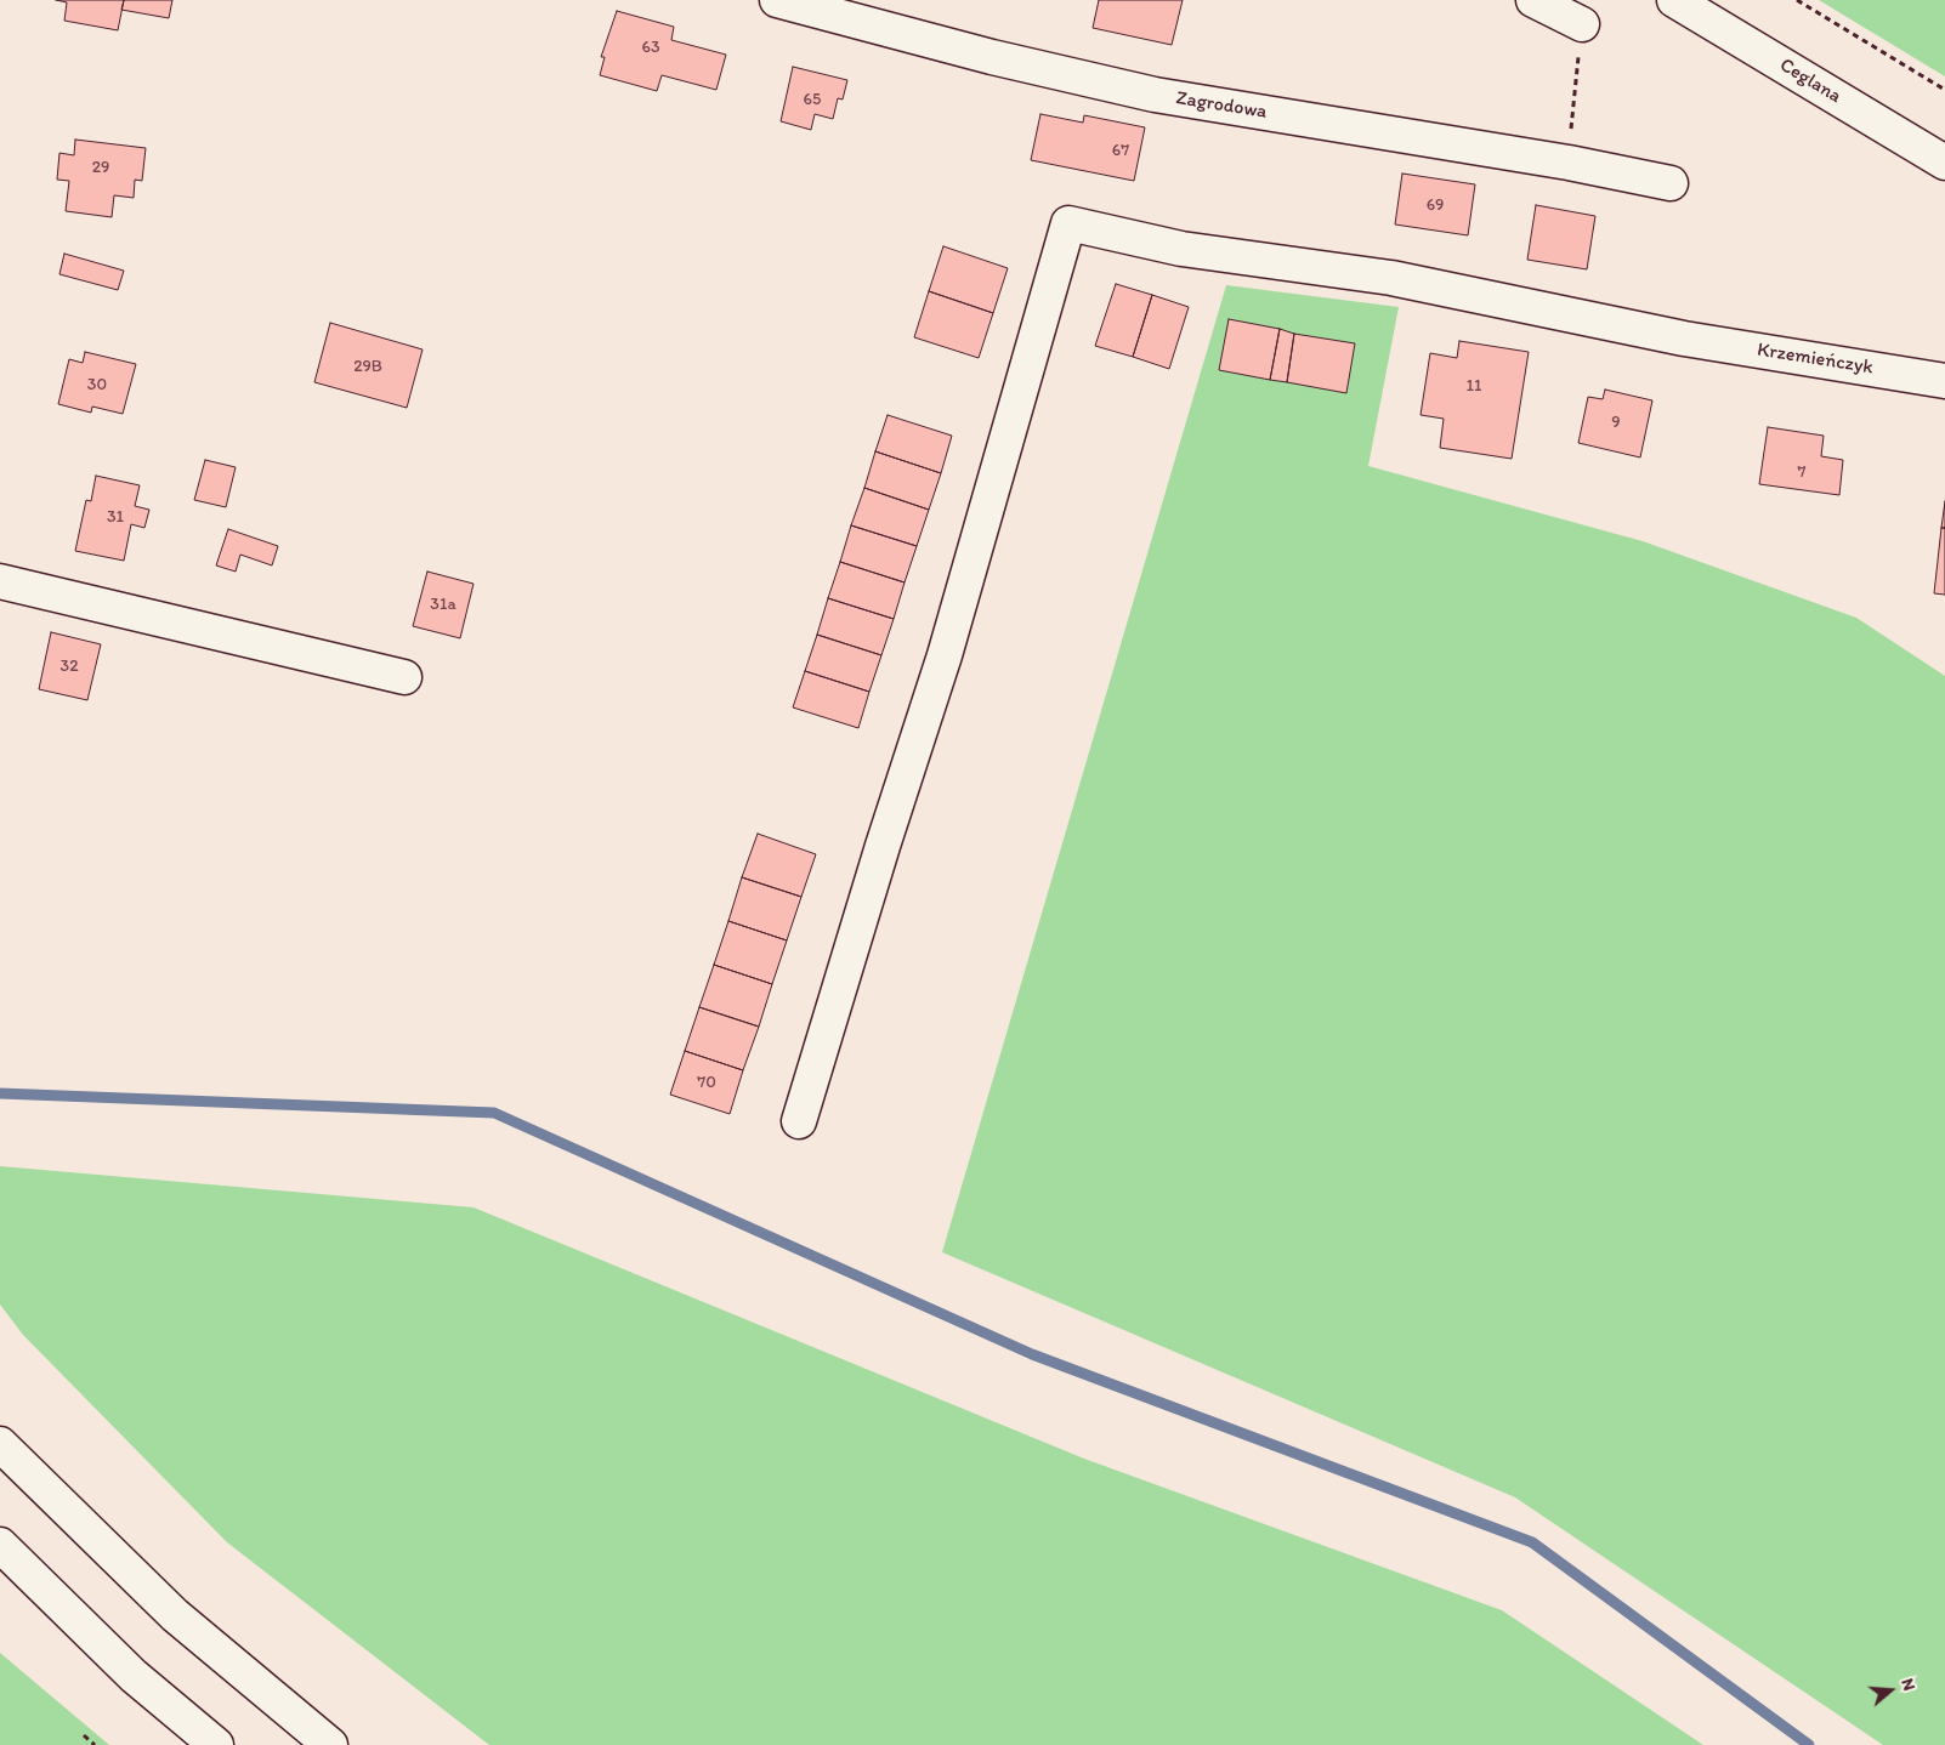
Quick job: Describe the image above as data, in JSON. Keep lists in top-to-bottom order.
{
  "streets": {
    "street": ["Ceglana", "Zagrodowa", "Krzemieńczyk"]
  },
  "house_numbers": [
    "63",
    "65",
    "67",
    "29",
    "69",
    "29B",
    "30",
    "11",
    "9",
    "7",
    "31",
    "31a",
    "32",
    "70"
  ],
  "north": "right"
}
